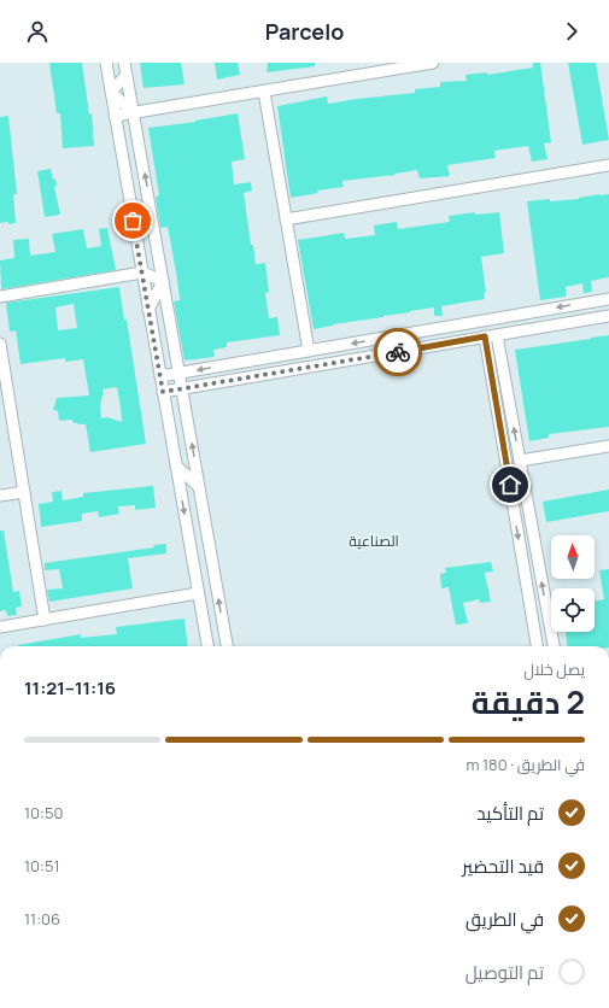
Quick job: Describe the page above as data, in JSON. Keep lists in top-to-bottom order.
{
  "districts": ["الصناعية"],
  "north": "top",
  "page": {
    "header": "Parcelo",
    "heading": ["2 دقيقة", "يصل خلال", "11:16–11:21"],
    "bar": "في الطريق · 180 m",
    "list": [
      ["تم التأكيد", "10:50"],
      ["قيد التحضير", "10:51"],
      ["في الطريق", "11:06"],
      "تم التوصيل"
    ]
  }
}
